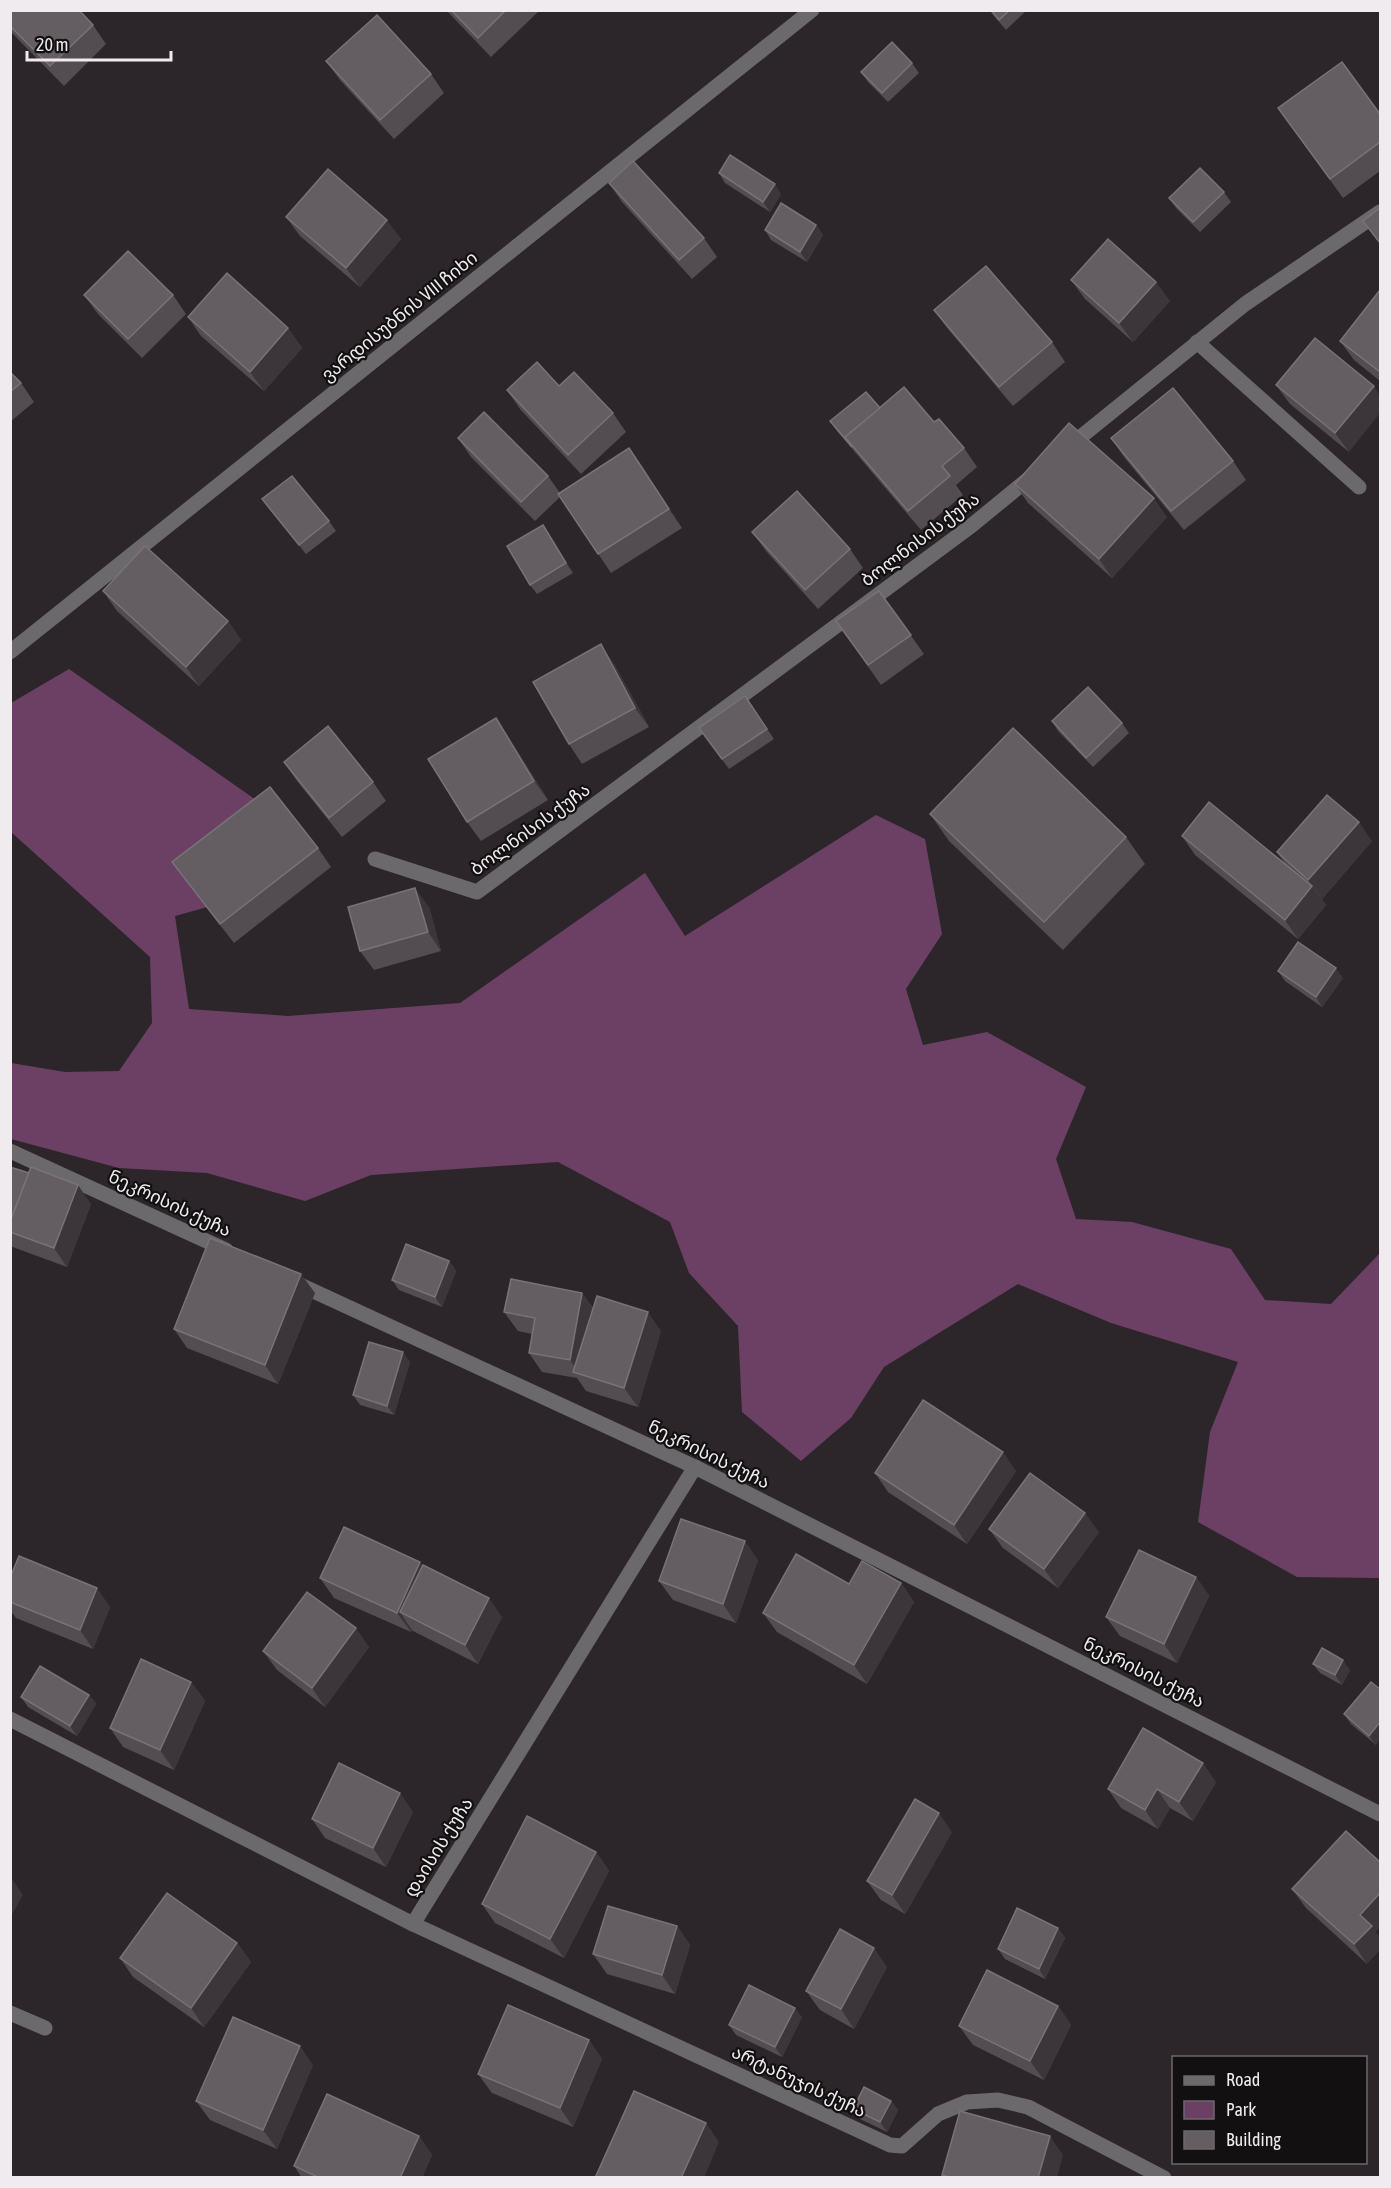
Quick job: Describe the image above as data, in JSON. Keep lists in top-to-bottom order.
{
  "streets": {
    "street": [
      "ვარდისუბნის VIII ჩიხი",
      "ბოლნისის ქუჩა",
      "ნეკრისის ქუჩა",
      "დაისის ქუჩა",
      "არტანუჯის ქუჩა"
    ]
  },
  "crossings": [
    ["ნეკრისის ქუჩა", "დაისის ქუჩა"],
    ["დაისის ქუჩა", "არტანუჯის ქუჩა"]
  ],
  "legend": ["Road", "Park", "Building"],
  "scale_bar": "20 m"
}
